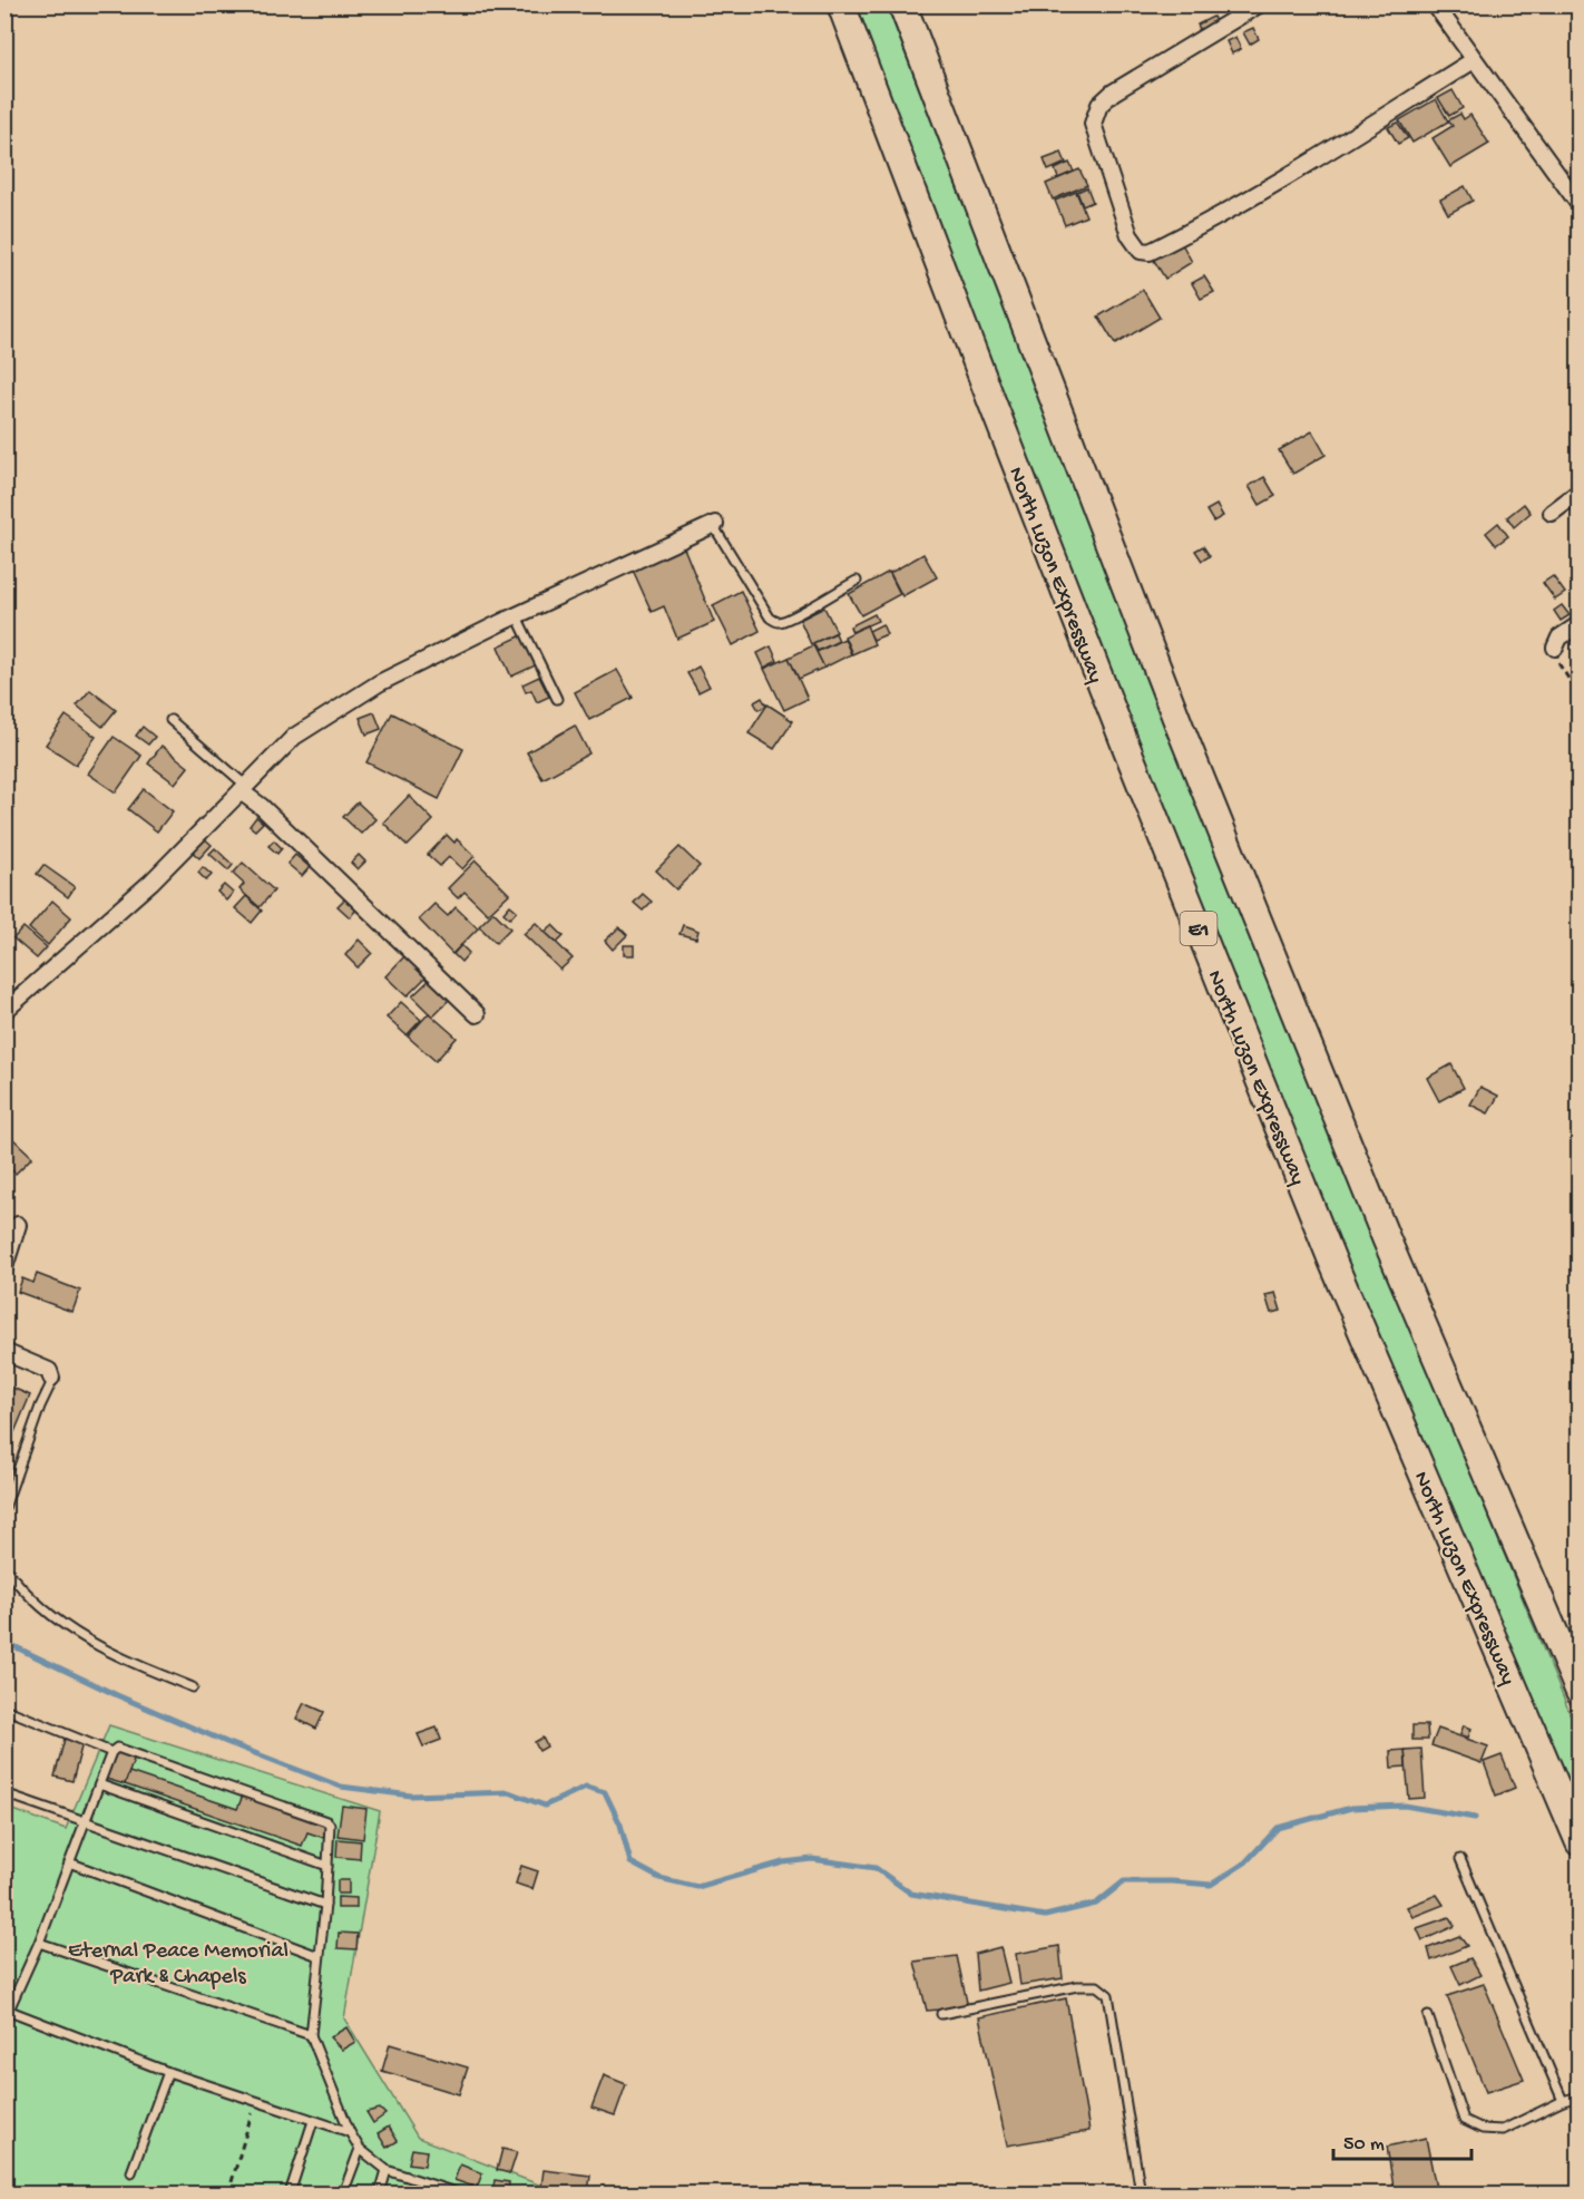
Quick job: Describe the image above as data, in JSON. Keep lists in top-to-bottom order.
{
  "streets": {
    "highway": ["North Luzon Expressway", "E1"]
  },
  "parks": ["Eternal Peace Memorial Park & Chapels"],
  "scale_bar": "50 m"
}
